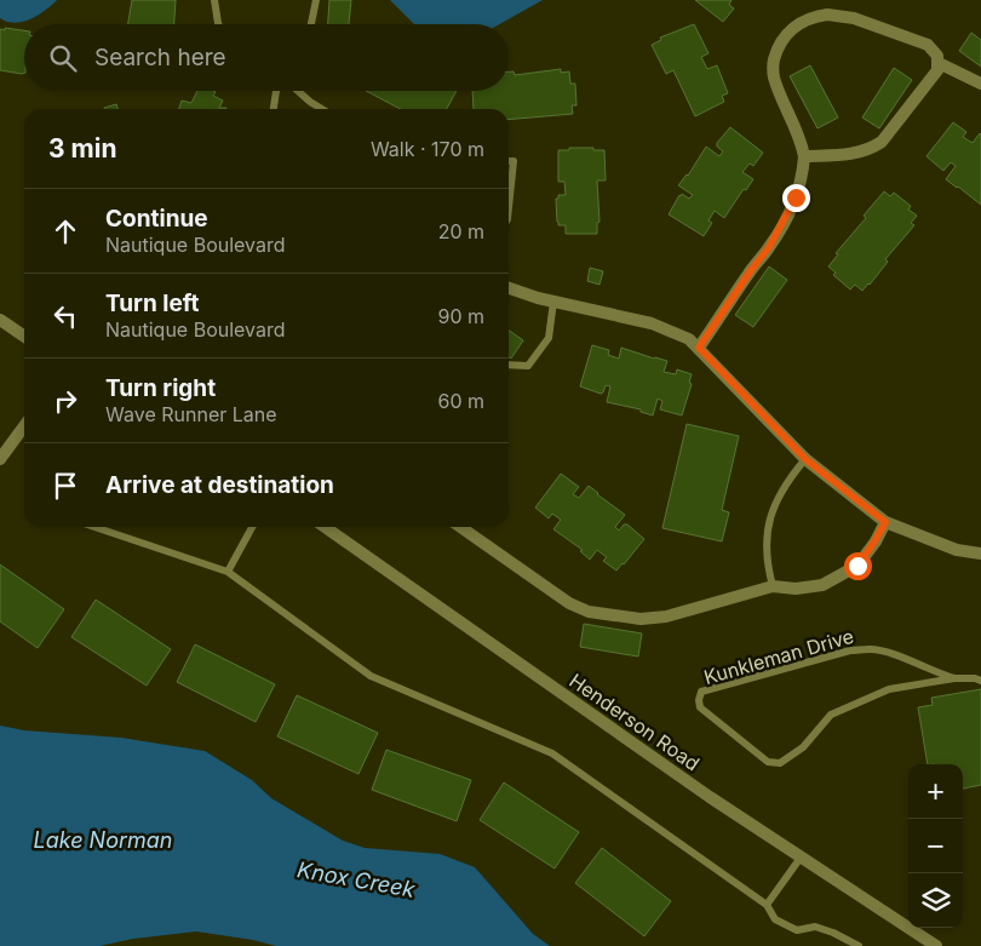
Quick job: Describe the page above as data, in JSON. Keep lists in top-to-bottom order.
{
  "streets": {
    "street": ["Henderson Road"],
    "lane": ["Kunkleman Drive"]
  },
  "water": ["Lake Norman", "Knox Creek"],
  "page": {
    "search": "Search here",
    "heading": ["3 min", "Walk · 170 m"],
    "list": [
      ["Continue", "Nautique Boulevard", "20 m"],
      ["Turn left", "Nautique Boulevard", "90 m"],
      ["Turn right", "Wave Runner Lane", "60 m"],
      "Arrive at destination"
    ],
    "map_buttons": ["+", "−"]
  }
}
